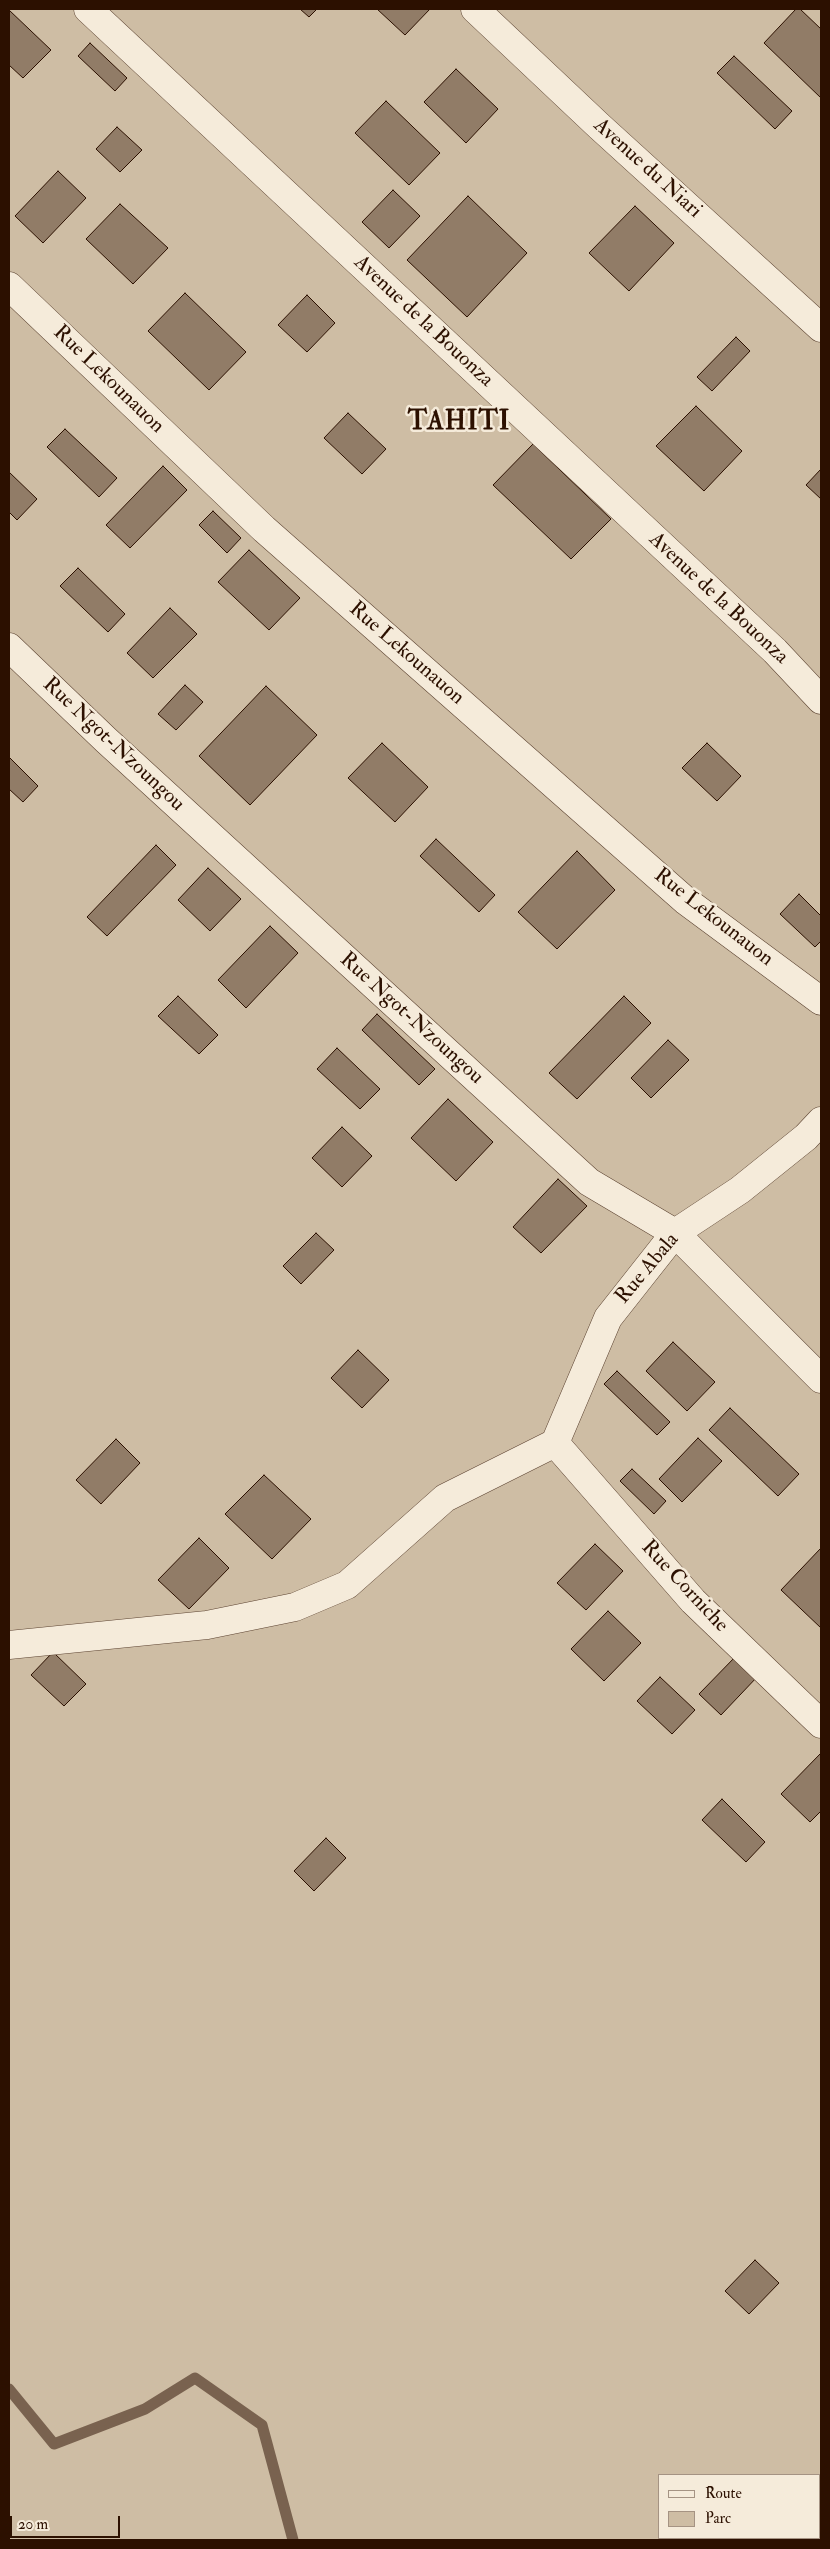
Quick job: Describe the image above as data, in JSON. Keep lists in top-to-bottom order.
{
  "streets": {
    "street": [
      "Avenue du Niari",
      "Avenue de la Bouonza",
      "Rue Lekounauon",
      "Rue Ngot-Nzoungou",
      "Rue Abala",
      "Rue Corniche"
    ]
  },
  "crossings": [
    ["Rue Ngot-Nzoungou", "Rue Abala"],
    ["Rue Abala", "Rue Corniche"]
  ],
  "districts": ["TAHITI"],
  "legend": ["Route", "Parc"],
  "scale_bar": "20 m"
}
